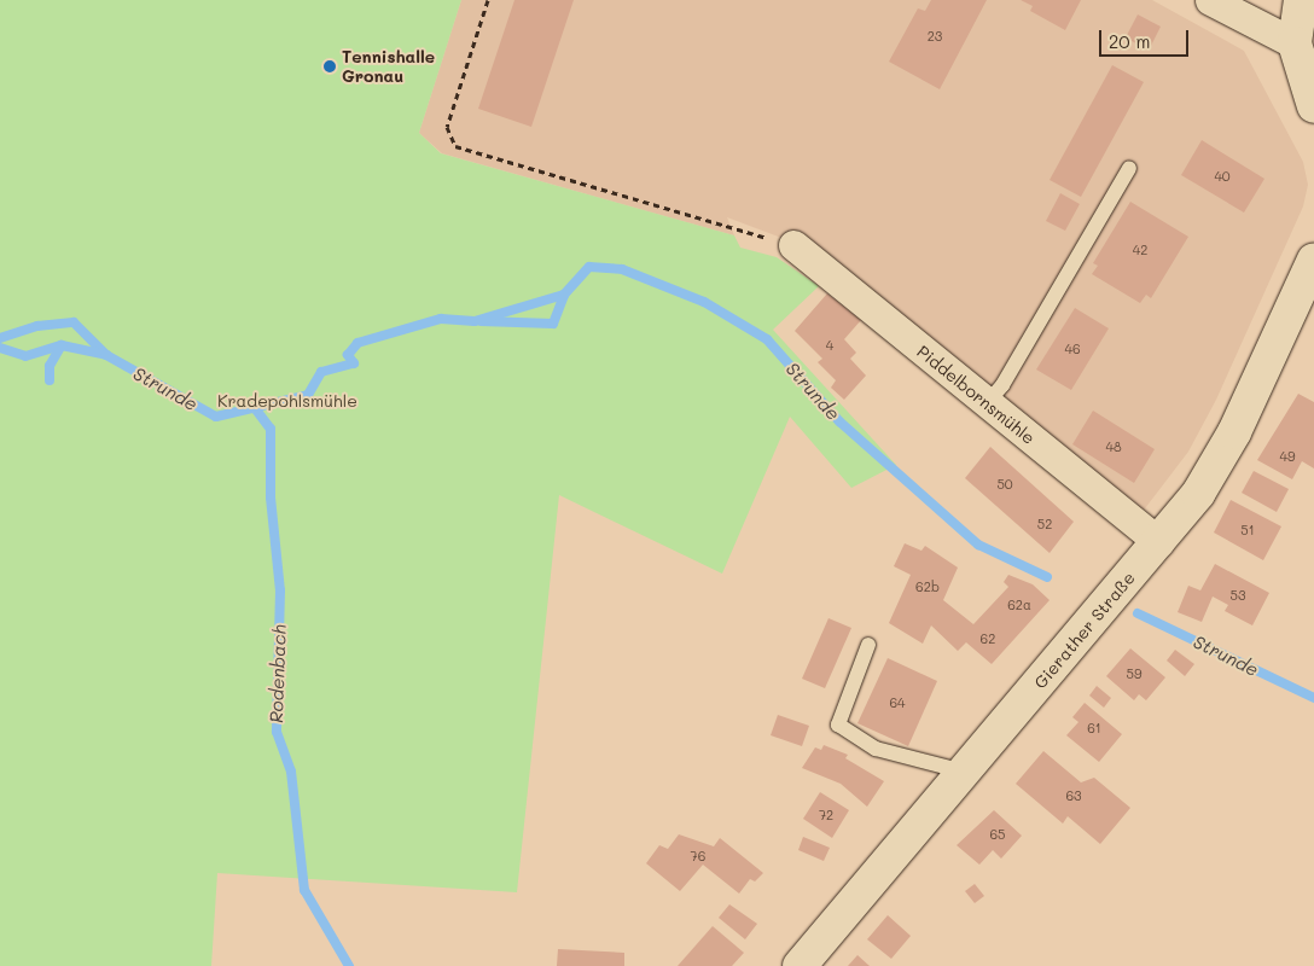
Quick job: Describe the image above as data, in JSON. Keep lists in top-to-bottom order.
{
  "streets": {
    "street": ["Piddelbornsmühle", "Gierather Straße"]
  },
  "crossings": [
    ["Piddelbornsmühle", "Gierather Straße"]
  ],
  "water": ["Strunde", "Rodenbach"],
  "parks": ["Kradepohlsmühle"],
  "places": ["Tennishalle Gronau"],
  "house_numbers": [
    "23",
    "40",
    "42",
    "4",
    "46",
    "48",
    "49",
    "50",
    "52",
    "51",
    "62b",
    "53",
    "62a",
    "62",
    "59",
    "64",
    "61",
    "63",
    "72",
    "65",
    "76"
  ],
  "scale_bar": "20 m"
}
